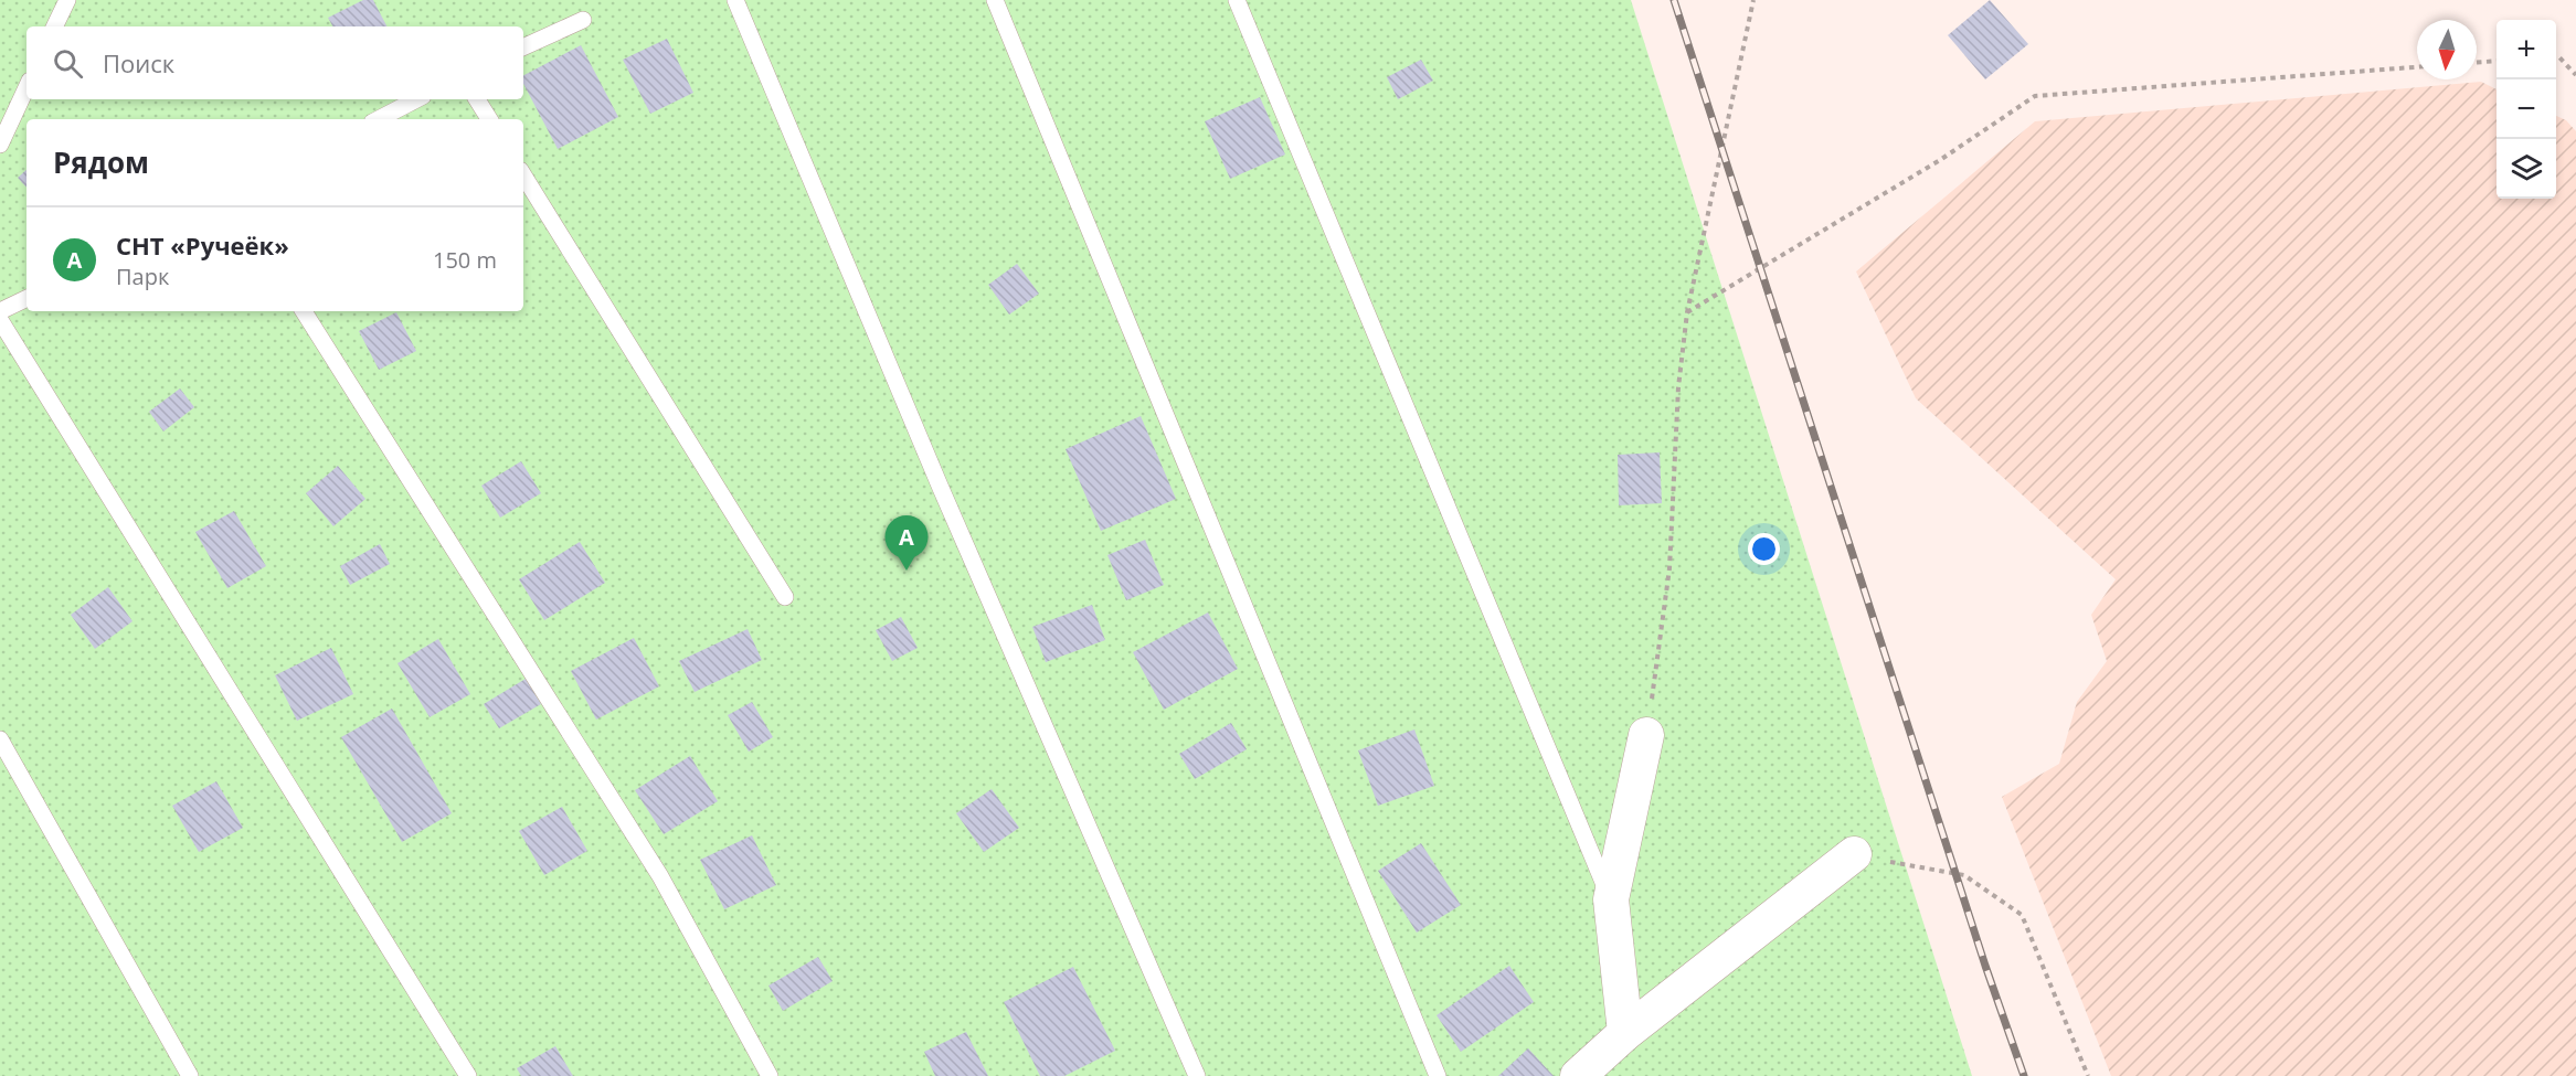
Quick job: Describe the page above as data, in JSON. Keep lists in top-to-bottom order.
{
  "north": "bottom",
  "page": {
    "map_buttons": ["+", "−"],
    "search": "Поиск",
    "heading": "Рядом",
    "list": [
      {
        "mark": "A",
        "name": "СНТ «Ручеёк»",
        "note": "Парк",
        "value": "150 m"
      }
    ],
    "pins": "A"
  }
}
